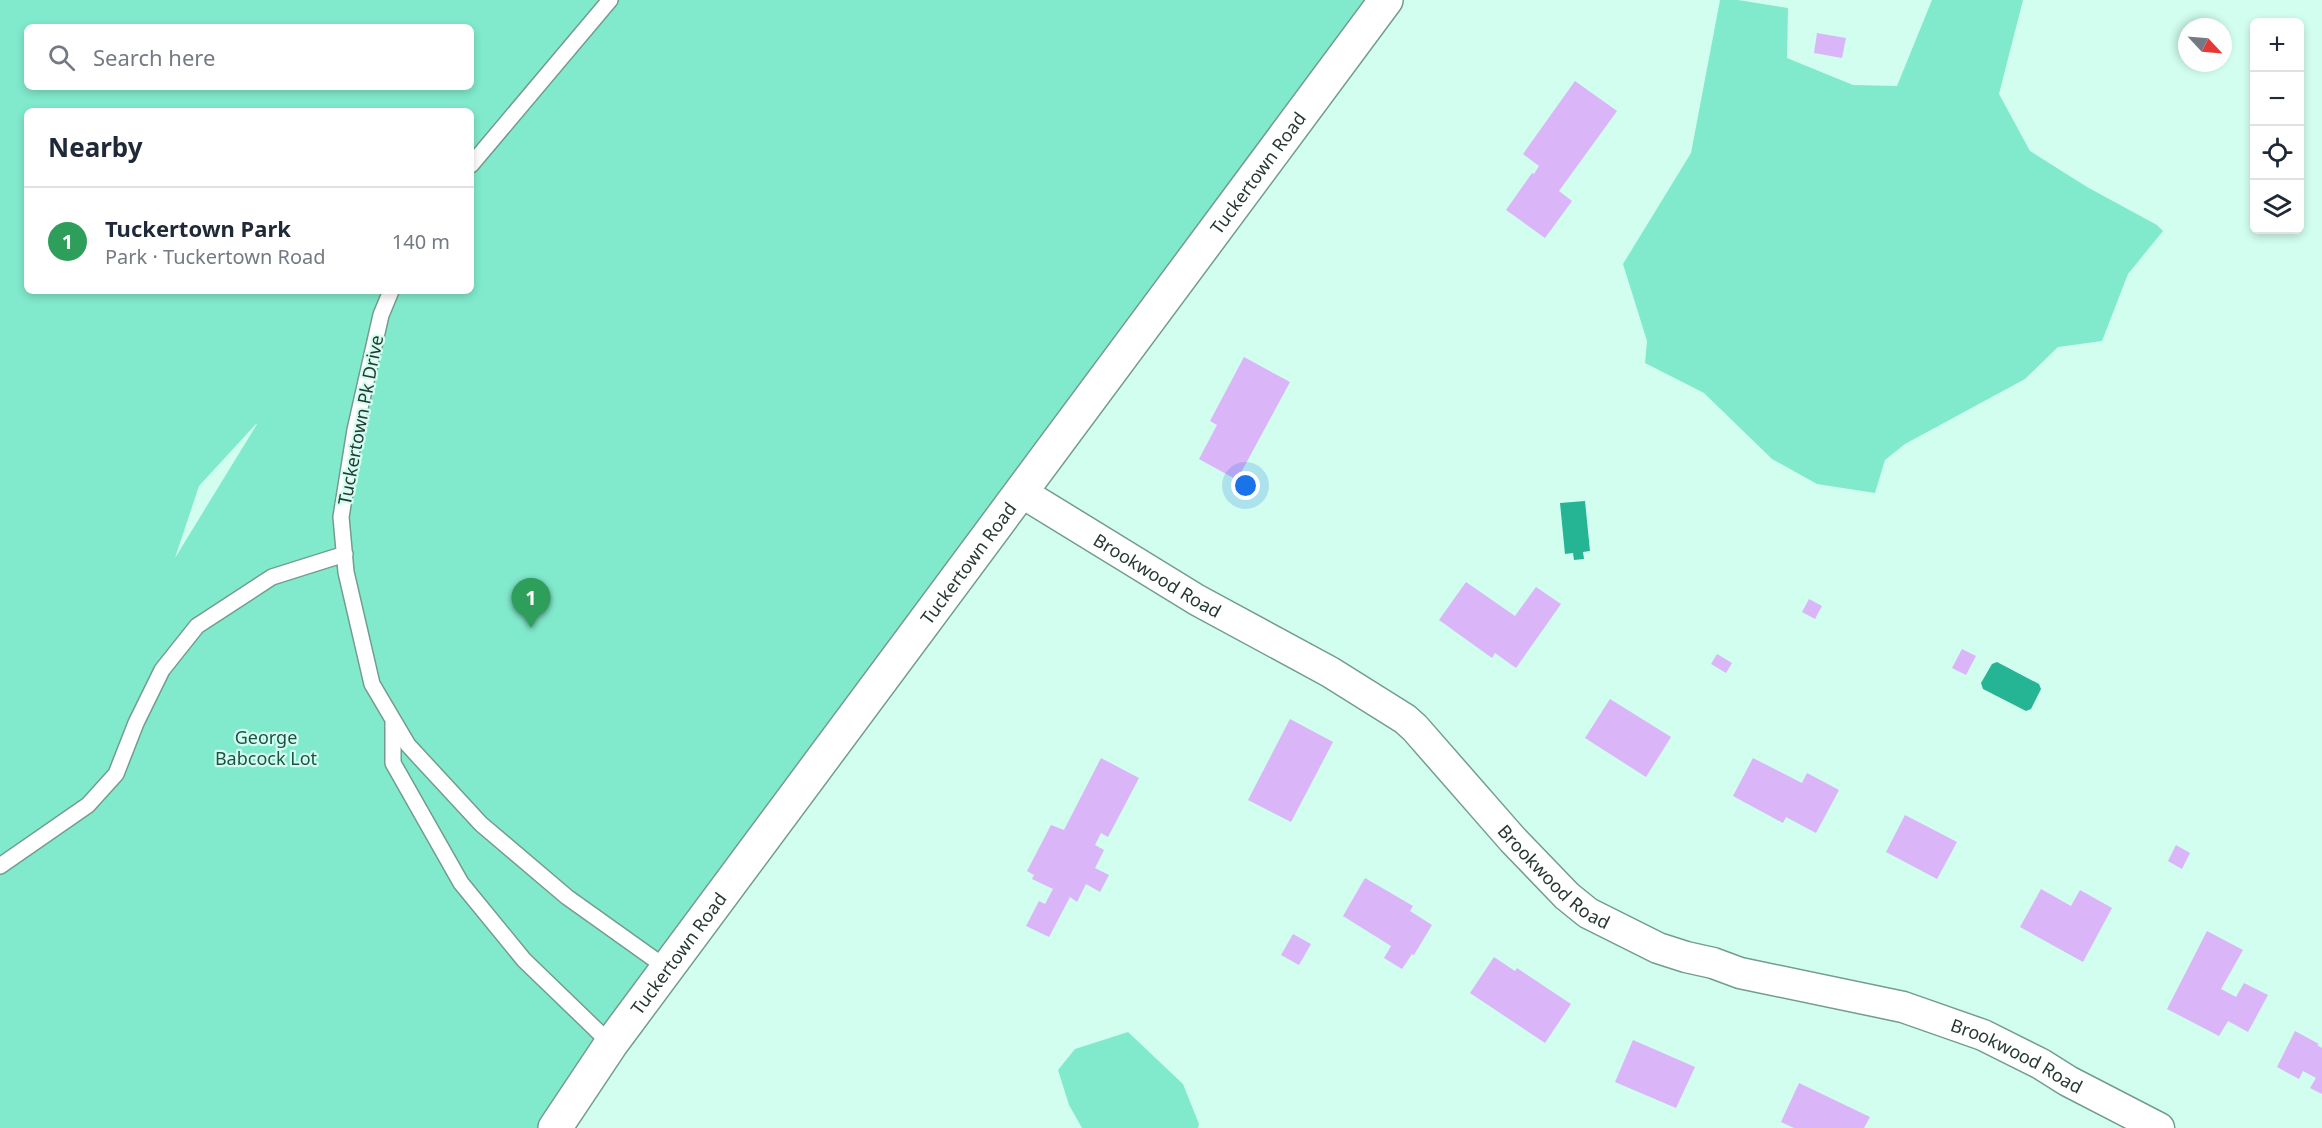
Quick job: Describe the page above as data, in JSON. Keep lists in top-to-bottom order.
{
  "streets": {
    "street": ["Tuckertown Road", "Brookwood Road"],
    "lane": ["Tuckertown Pk Drive"]
  },
  "crossings": [
    ["Tuckertown Road", "Tuckertown Pk Drive"],
    ["Tuckertown Road", "Brookwood Road"]
  ],
  "parks": ["George Babcock Lot"],
  "north": "bottom right",
  "page": {
    "map_buttons": ["+", "−"],
    "search": "Search here",
    "heading": "Nearby",
    "list": [
      {
        "mark": "1",
        "name": "Tuckertown Park",
        "note": "Park · Tuckertown Road",
        "value": "140 m"
      }
    ],
    "pins": "1"
  }
}
